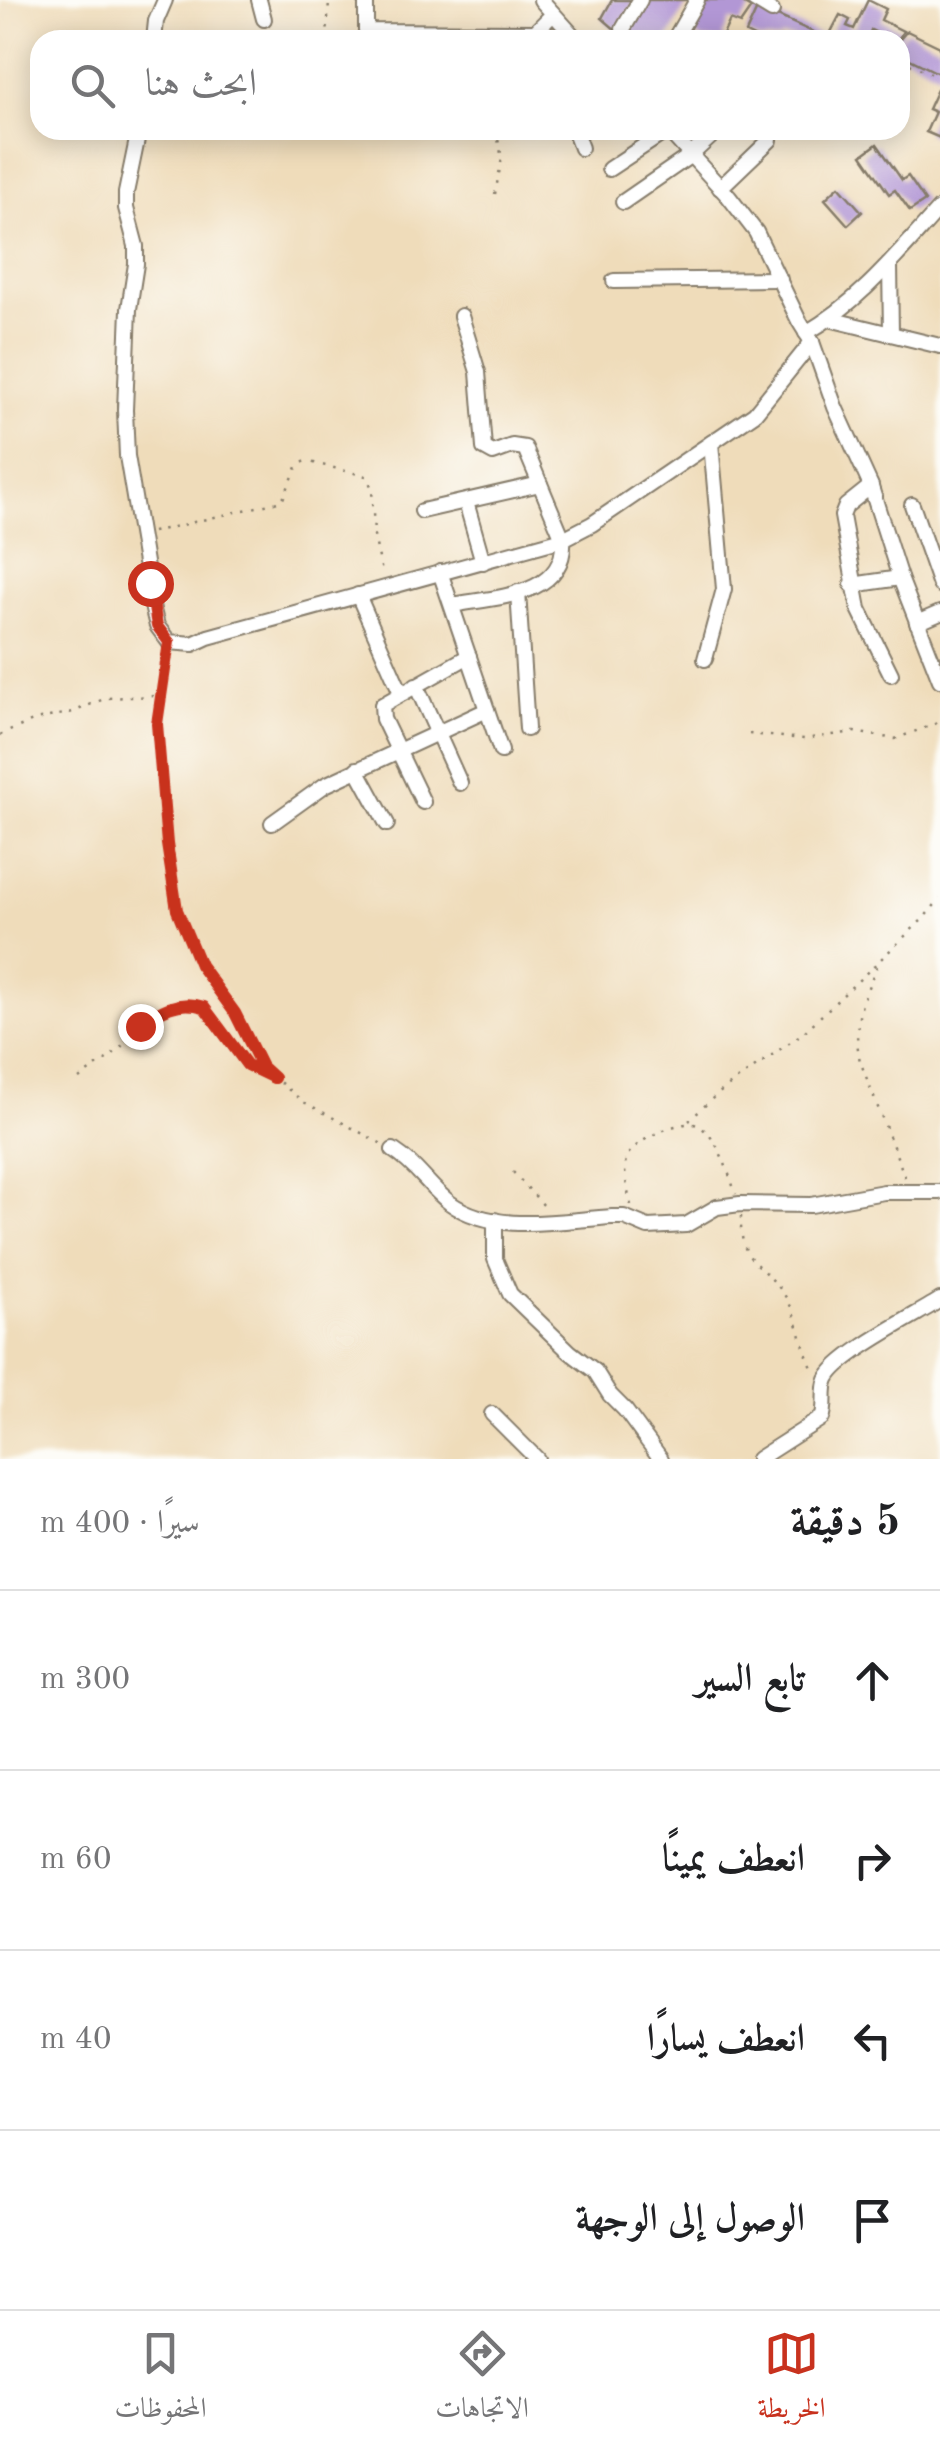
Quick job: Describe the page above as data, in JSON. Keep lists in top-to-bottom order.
{
  "page": {
    "search": "ابحث هنا",
    "heading": ["5 دقيقة", "سيرًا · 400 m"],
    "list": [
      ["تابع السير", "300 m"],
      ["انعطف يمينًا", "60 m"],
      ["انعطف يسارًا", "40 m"],
      "الوصول إلى الوجهة"
    ],
    "nav": ["الخريطة", "الاتجاهات", "المحفوظات"]
  }
}
